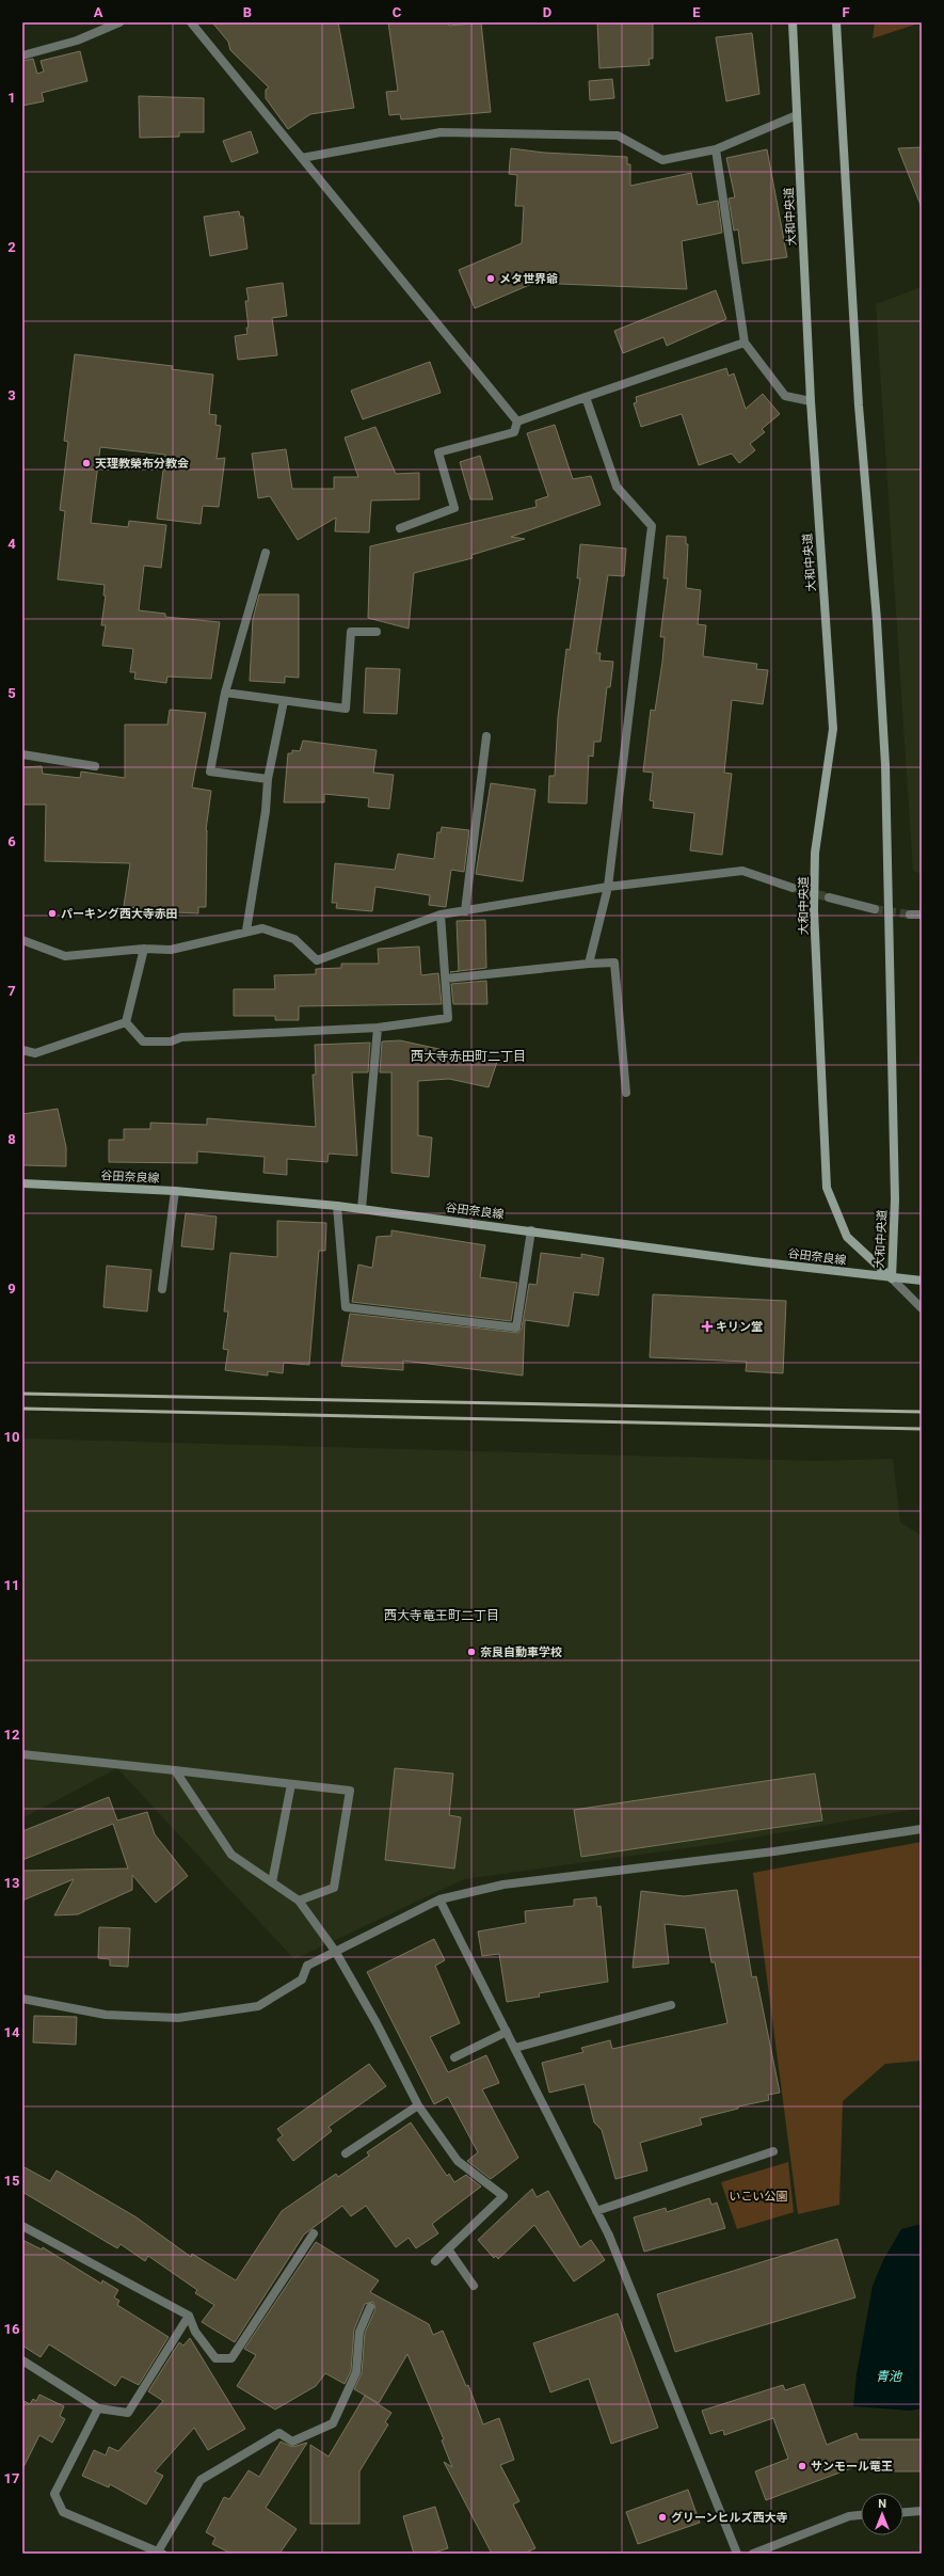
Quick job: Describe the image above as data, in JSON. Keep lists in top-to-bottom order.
{
  "streets": {
    "street": ["大和中央道", "谷田奈良線"]
  },
  "crossings": [
    ["大和中央道", "谷田奈良線"]
  ],
  "districts": ["西大寺赤田町二丁目", "西大寺竜王町二丁目"],
  "water": ["青池"],
  "parks": ["いこい公園"],
  "places": {
    "other": [
      "メタ世界爺",
      "天理教榮布分教会",
      "パーキング西大寺赤田",
      "奈良自動車学校",
      "サンモール竜王",
      "グリーンヒルズ西大寺"
    ],
    "health": ["キリン堂"]
  },
  "north": "top",
  "grid": {
    "columns": [
      "A",
      "B",
      "C",
      "D",
      "E",
      "F"
    ],
    "rows": [
      "1",
      "2",
      "3",
      "4",
      "5",
      "6",
      "7",
      "8",
      "9",
      "10",
      "11",
      "12",
      "13",
      "14",
      "15",
      "16",
      "17"
    ]
  }
}
